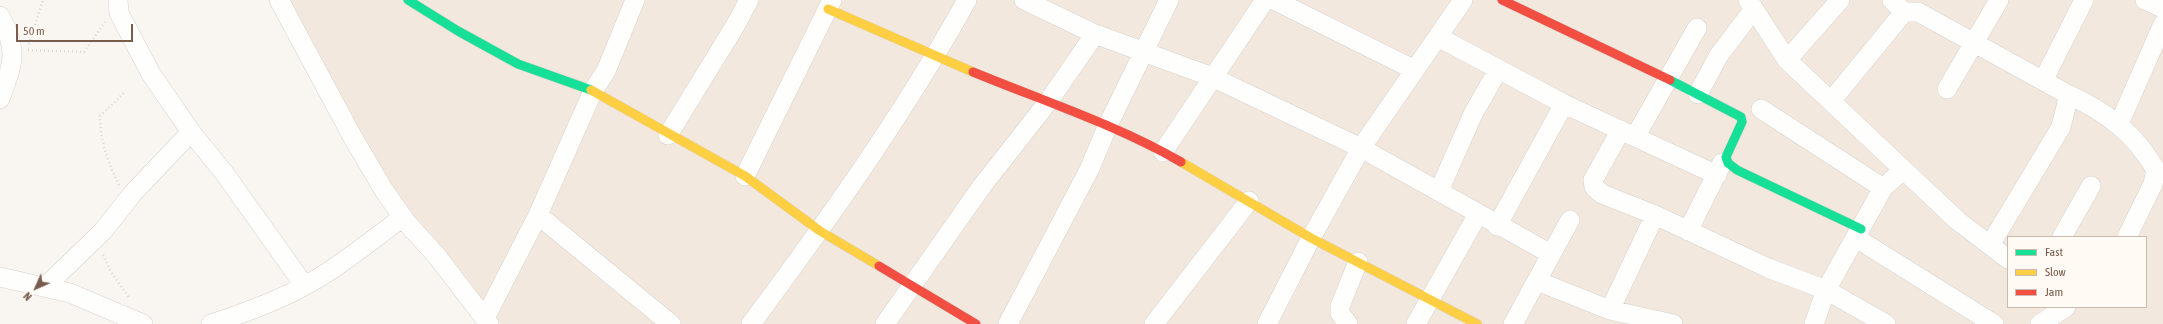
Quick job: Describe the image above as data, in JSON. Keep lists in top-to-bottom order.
{
  "legend": ["Fast", "Slow", "Jam"],
  "scale_bar": "50 m",
  "north": "bottom left"
}
